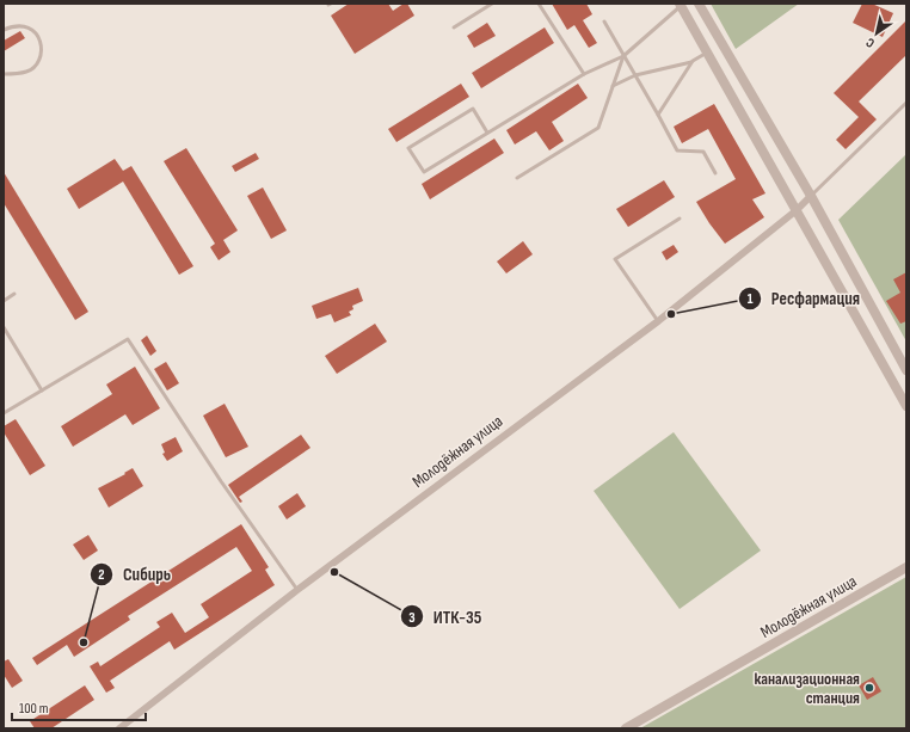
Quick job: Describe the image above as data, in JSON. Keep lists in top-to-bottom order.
{
  "streets": {
    "street": ["Молодёжная улица"]
  },
  "places": [
    "Ресфармация",
    "ИТК-35",
    "Сибирь",
    "канализационная станция"
  ],
  "scale_bar": "100 m",
  "north": "bottom left"
}
